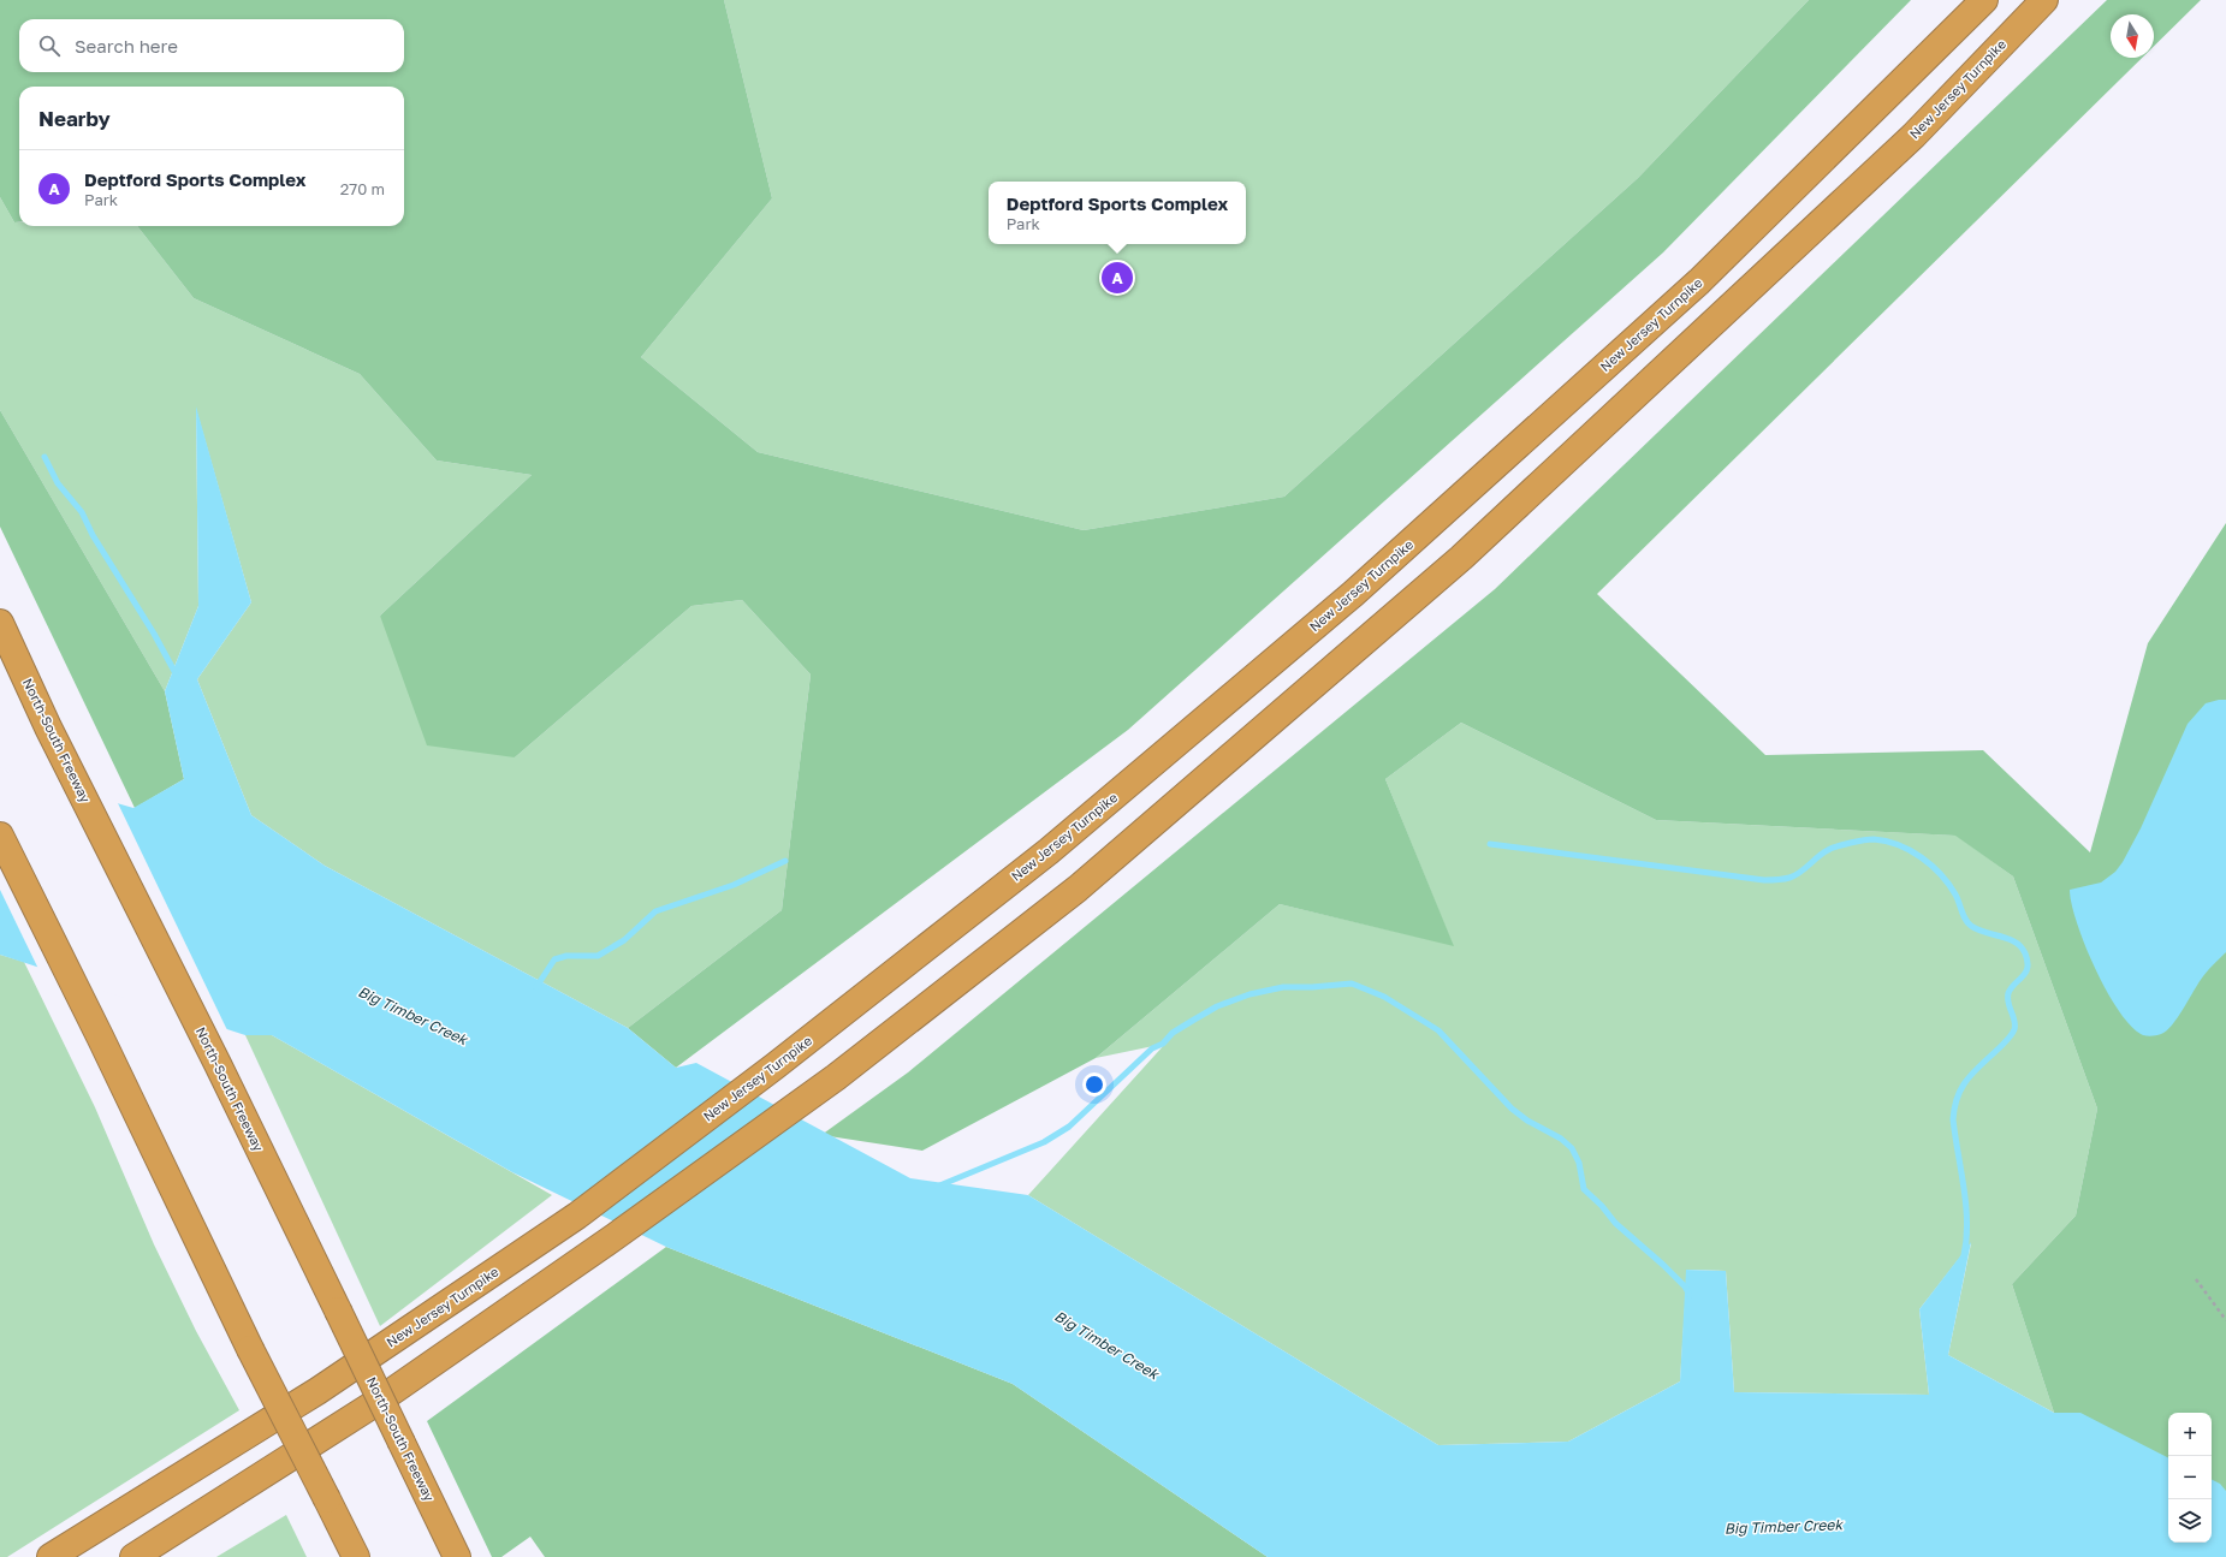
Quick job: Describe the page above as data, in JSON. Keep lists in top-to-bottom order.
{
  "streets": {
    "highway": ["New Jersey Turnpike", "North-South Freeway"]
  },
  "water": ["Big Timber Creek"],
  "north": "bottom",
  "page": {
    "search": "Search here",
    "heading": "Nearby",
    "list": [
      {
        "mark": "A",
        "name": "Deptford Sports Complex",
        "note": "Park",
        "value": "270 m"
      }
    ],
    "popup": ["Deptford Sports Complex", "Park"],
    "pins": "A",
    "map_buttons": ["+", "−"]
  }
}
